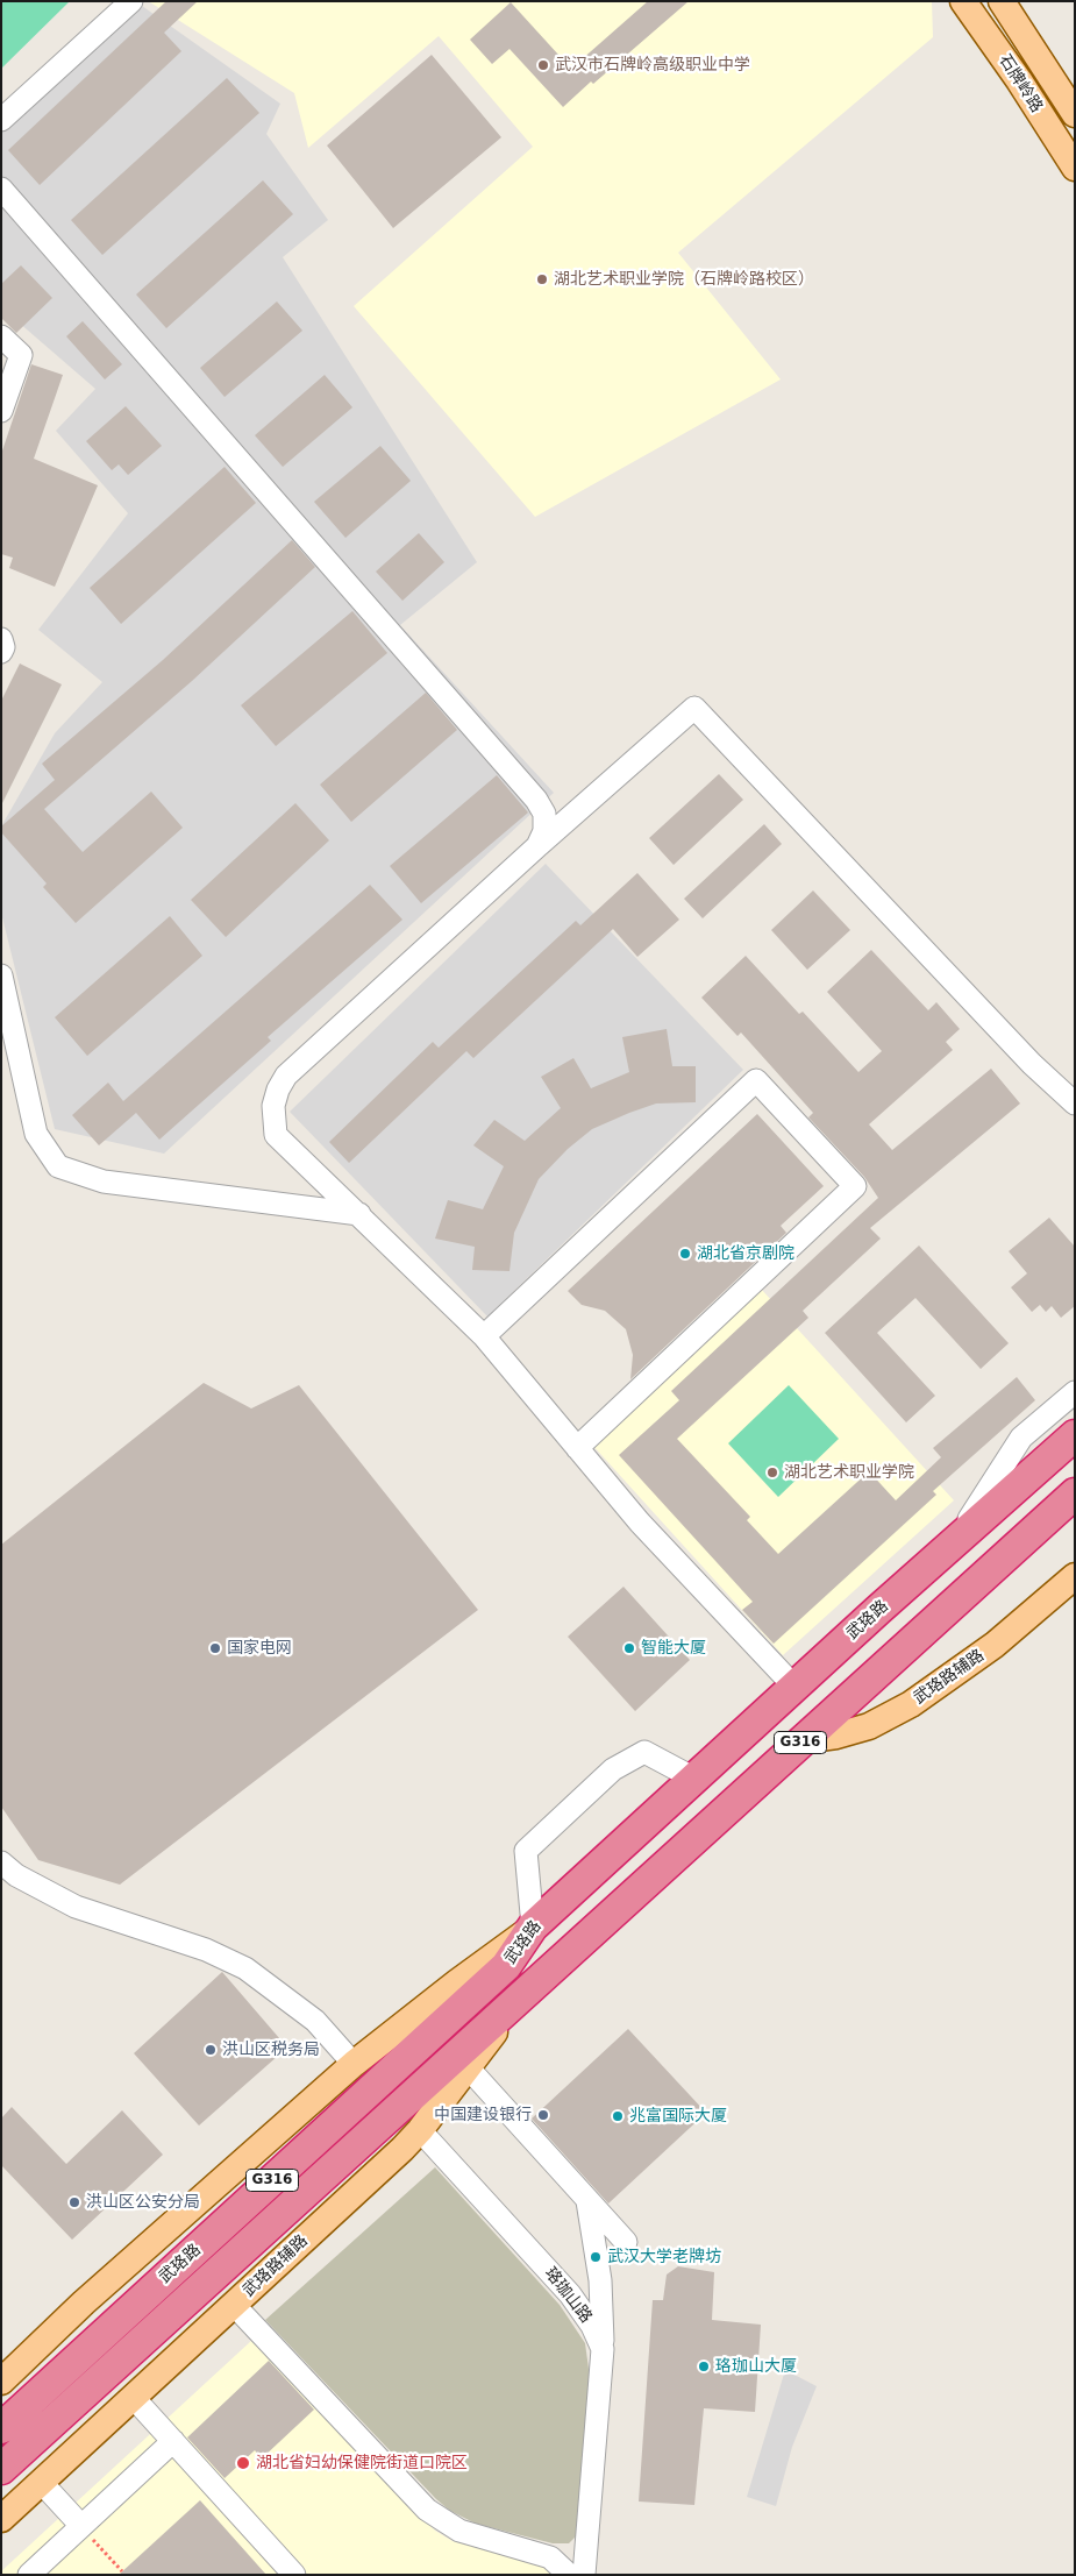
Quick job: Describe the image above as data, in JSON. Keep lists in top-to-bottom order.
{
  "streets": {
    "highway": ["武珞路", "G316"],
    "main road": ["石牌岭路", "武珞路辅路"],
    "street": ["珞珈山路"]
  },
  "crossings": [
    ["武珞路", "武珞路辅路"],
    ["武珞路辅路", "珞珈山路"]
  ],
  "places": [
    "武汉市石牌岭高级职业中学",
    "湖北艺术职业学院（石牌岭路校区）",
    "湖北省京剧院",
    "湖北艺术职业学院",
    "国家电网",
    "智能大厦",
    "洪山区税务局",
    "中国建设银行",
    "兆富国际大厦",
    "洪山区公安分局",
    "武汉大学老牌坊",
    "珞珈山大厦",
    "湖北省妇幼保健院街道口院区"
  ]
}
